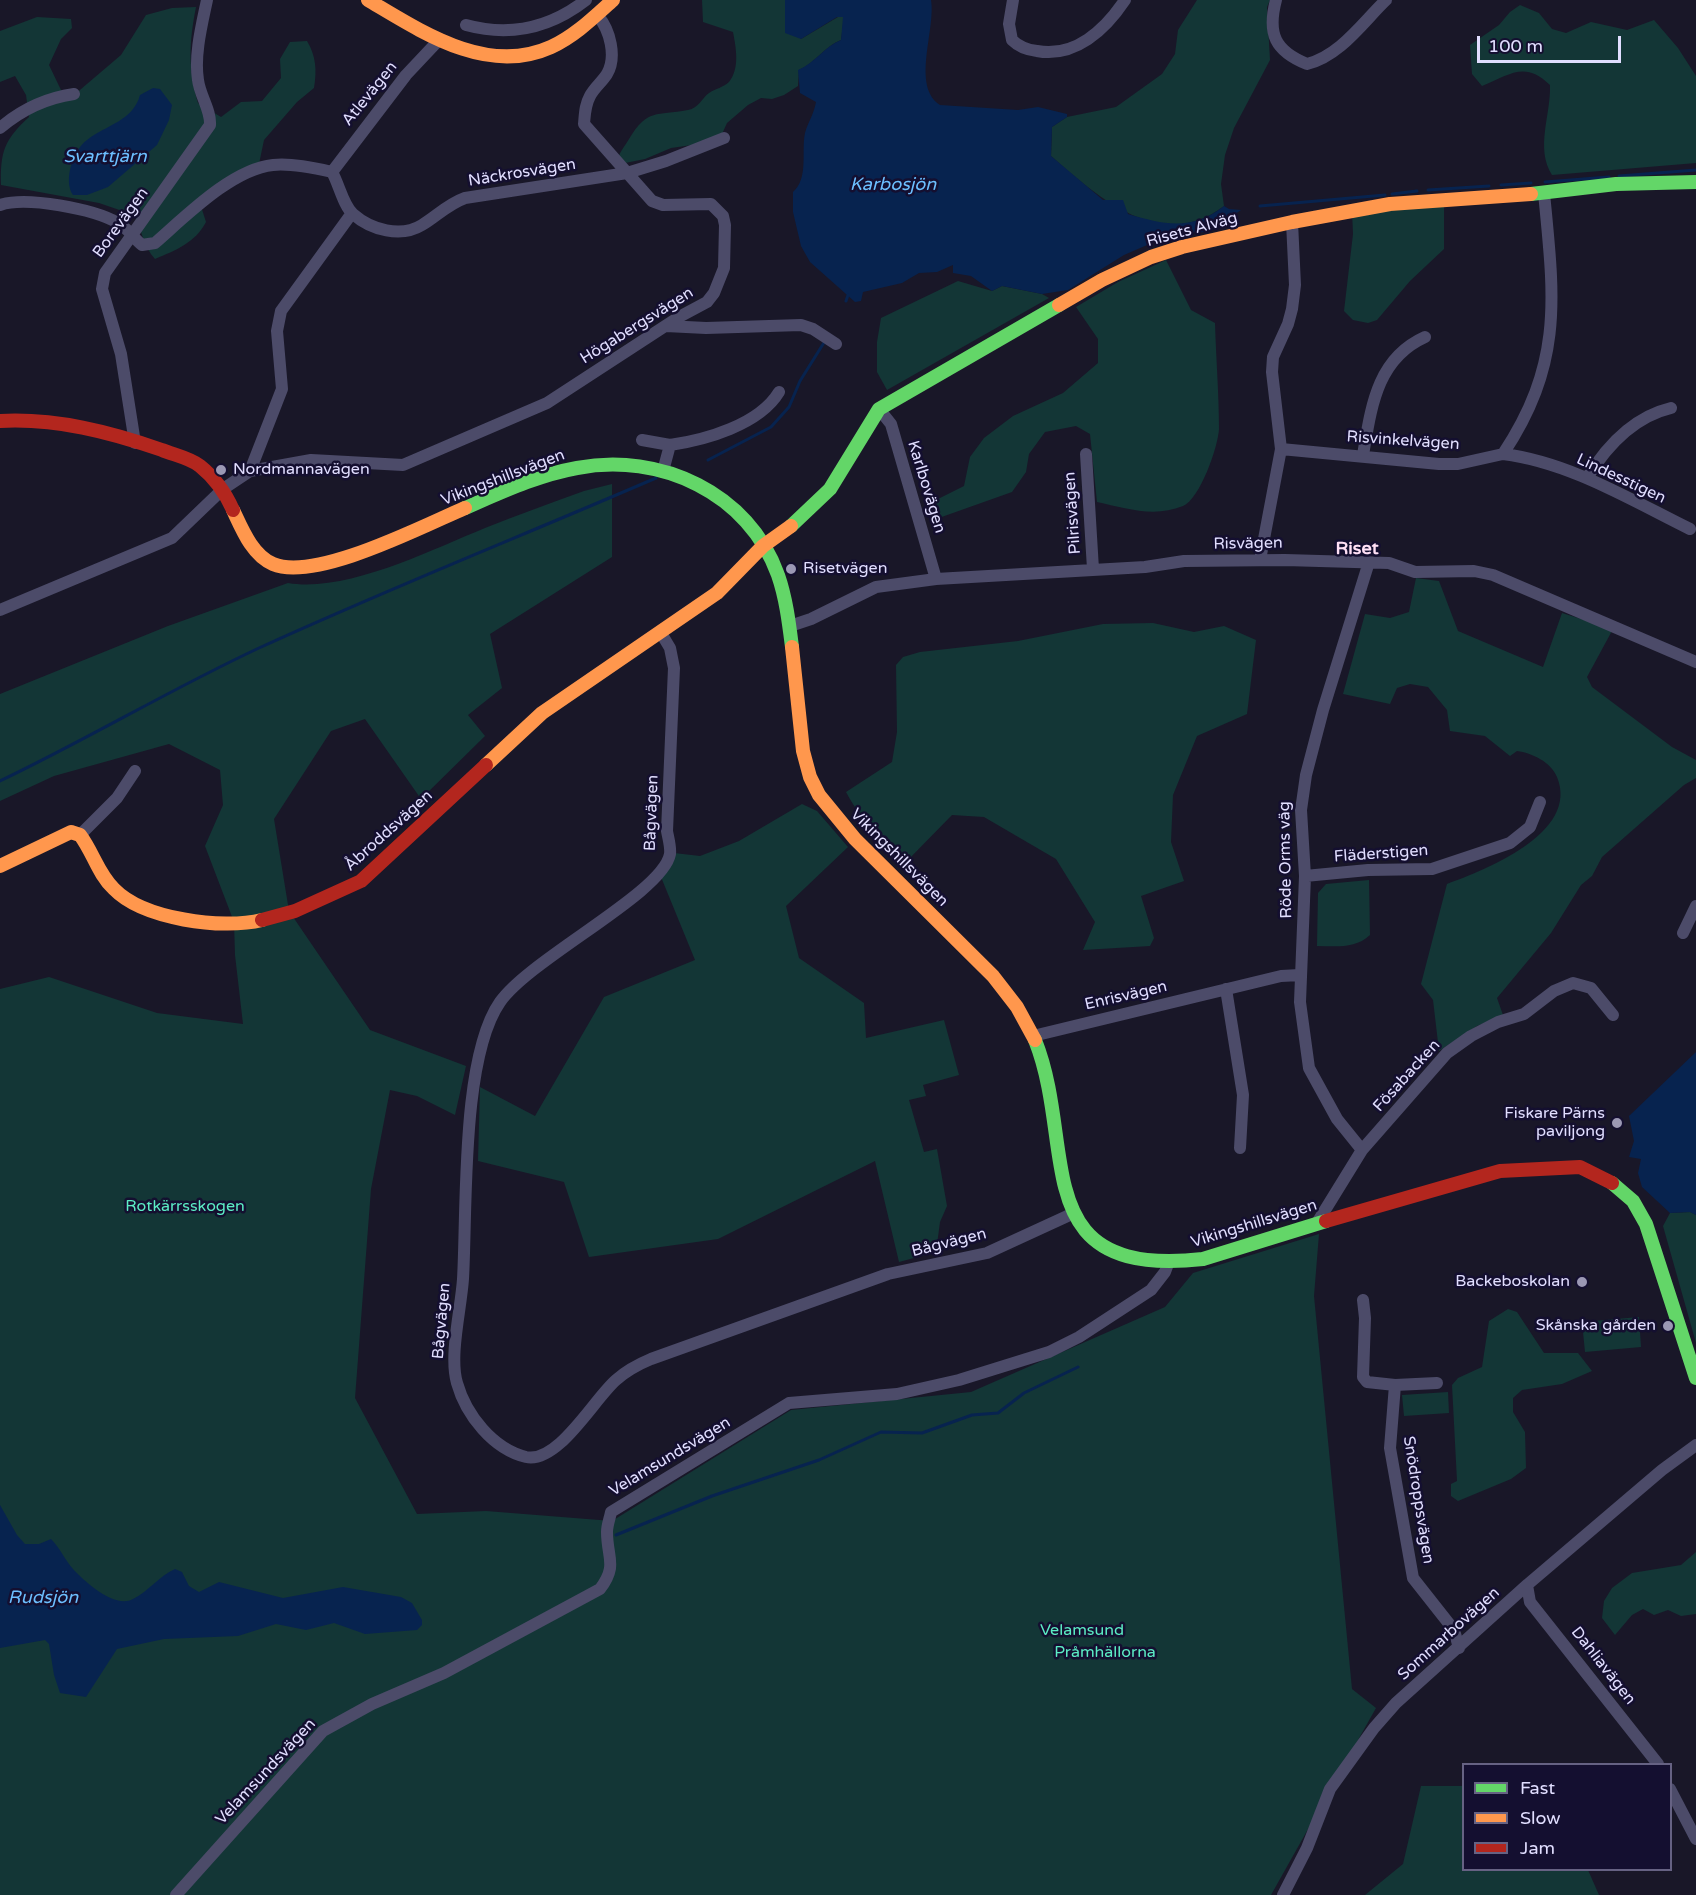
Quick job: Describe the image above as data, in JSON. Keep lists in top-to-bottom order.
{
  "streets": {
    "street": [
      "Atlevägen",
      "Näckrosvägen",
      "Borevägen",
      "Risets Alväg",
      "Högabergsvägen",
      "Risvinkelvägen",
      "Vikingshillsvägen",
      "Lindesstigen",
      "Karlbovägen",
      "Pilrisvägen",
      "Risvägen",
      "Bågvägen",
      "Åbroddsvägen",
      "Fläderstigen",
      "Röde Orms väg",
      "Enrisvägen",
      "Fösabacken",
      "Velamsundsvägen",
      "Snödroppsvägen",
      "Sommarbovägen",
      "Dahliavägen"
    ]
  },
  "crossings": [
    ["Näckrosvägen", "Högabergsvägen"],
    ["Borevägen", "Vikingshillsvägen"],
    ["Risets Alväg", "Vikingshillsvägen"],
    ["Risets Alväg", "Karlbovägen"],
    ["Risets Alväg", "Åbroddsvägen"],
    ["Högabergsvägen", "Vikingshillsvägen"],
    ["Risvinkelvägen", "Lindesstigen"],
    ["Vikingshillsvägen", "Risvägen"],
    ["Vikingshillsvägen", "Bågvägen"],
    ["Vikingshillsvägen", "Åbroddsvägen"],
    ["Vikingshillsvägen", "Enrisvägen"],
    ["Vikingshillsvägen", "Fösabacken"],
    ["Vikingshillsvägen", "Velamsundsvägen"],
    ["Karlbovägen", "Risvägen"],
    ["Pilrisvägen", "Risvägen"],
    ["Risvägen", "Röde Orms väg"],
    ["Bågvägen", "Åbroddsvägen"],
    ["Fläderstigen", "Röde Orms väg"],
    ["Röde Orms väg", "Enrisvägen"],
    ["Röde Orms väg", "Fösabacken"],
    ["Snödroppsvägen", "Sommarbovägen"],
    ["Sommarbovägen", "Dahliavägen"]
  ],
  "districts": ["Riset"],
  "water": ["Svarttjärn", "Karbosjön", "Rudsjön"],
  "parks": ["Rotkärrsskogen", "Velamsund", "Pråmhällorna"],
  "places": [
    "Nordmannavägen",
    "Risetvägen",
    "Fiskare Pärns paviljong",
    "Backeboskolan",
    "Skånska gården"
  ],
  "legend": ["Fast", "Slow", "Jam"],
  "scale_bar": "100 m"
}
